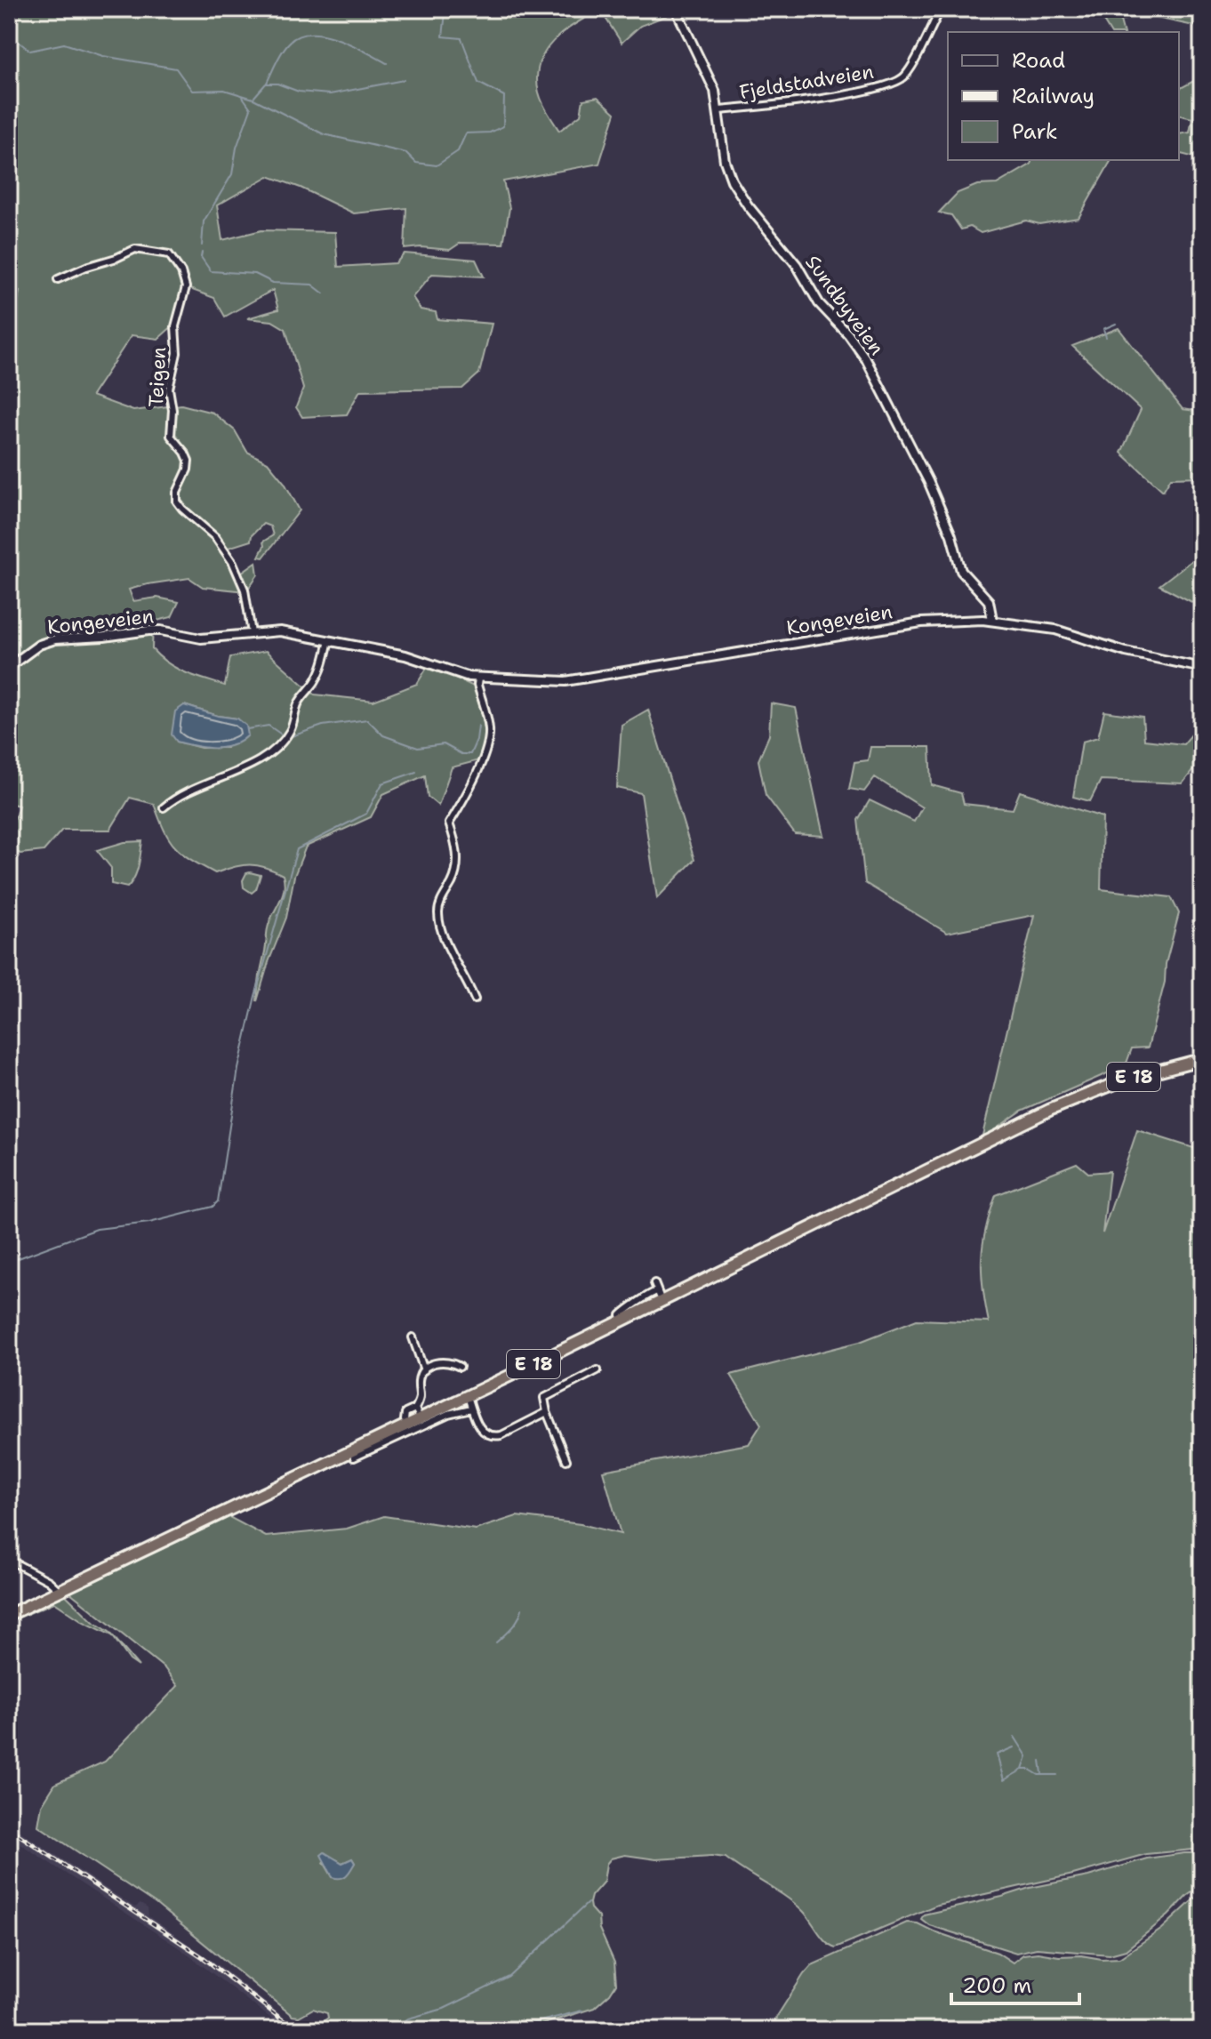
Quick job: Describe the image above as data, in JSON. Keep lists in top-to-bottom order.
{
  "streets": {
    "highway": ["E 18"],
    "main road": ["Sundbyveien", "Kongeveien"],
    "street": ["Fjeldstadveien", "Teigen"]
  },
  "crossings": [
    ["Fjeldstadveien", "Sundbyveien"],
    ["Sundbyveien", "Kongeveien"],
    ["Teigen", "Kongeveien"]
  ],
  "legend": ["Road", "Railway", "Park"],
  "scale_bar": "200 m"
}
